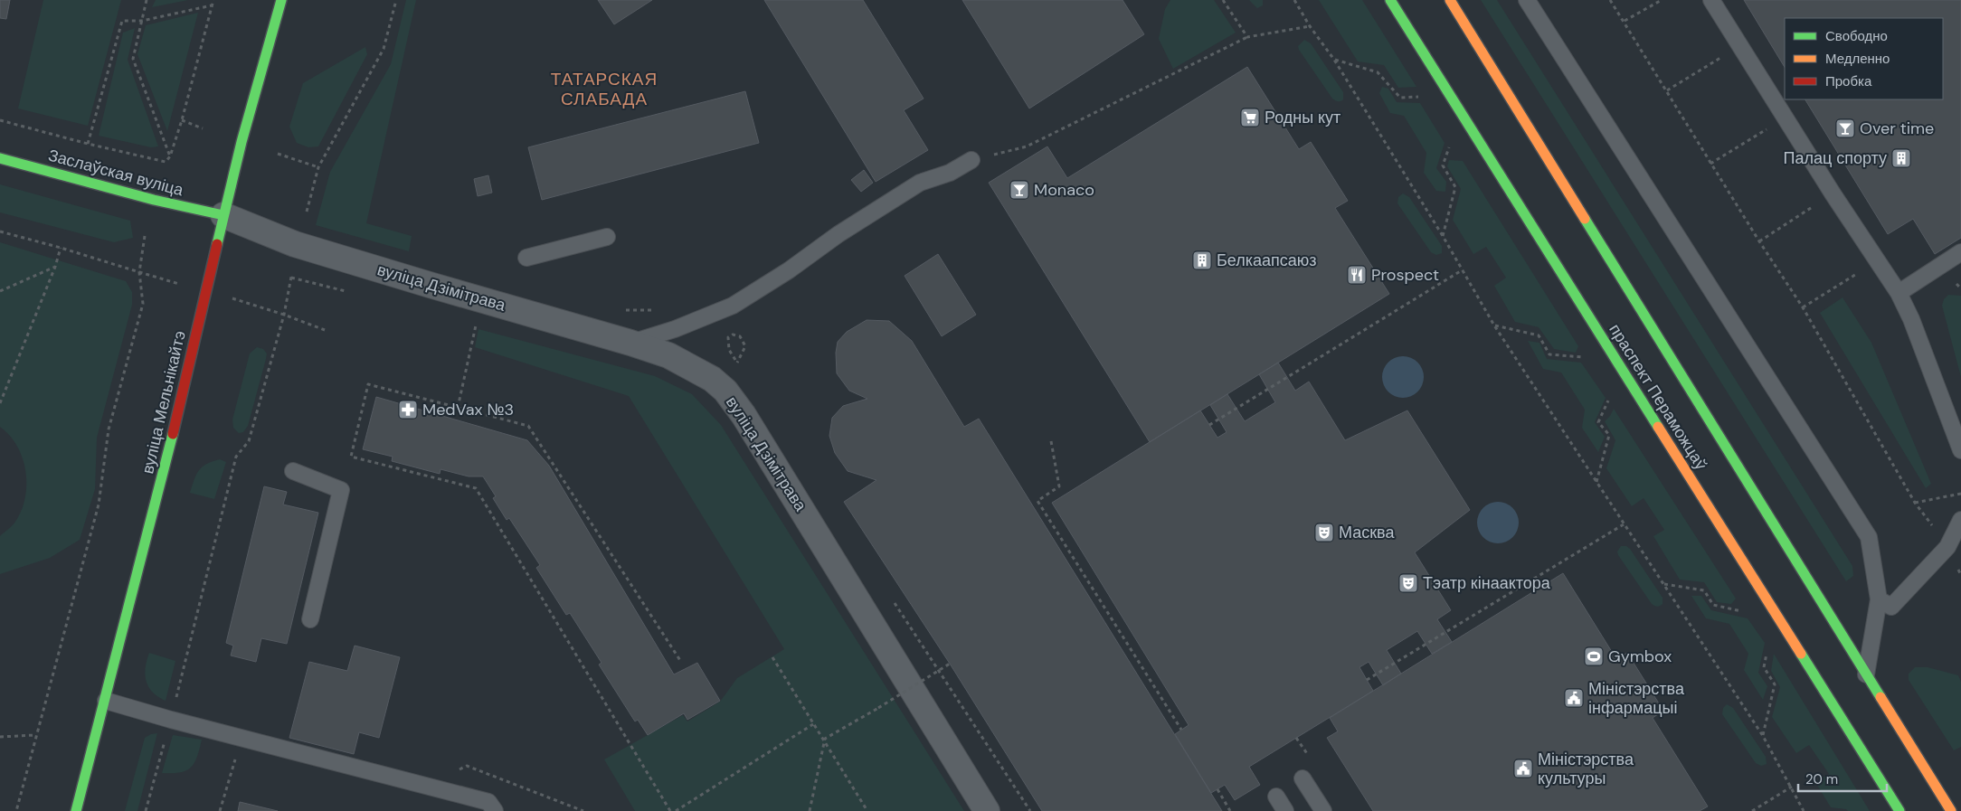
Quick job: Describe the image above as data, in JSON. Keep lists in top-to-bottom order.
{
  "streets": {
    "main road": ["Заслаўская вуліца", "праспект Пераможцаў", "вуліца Мельнікайтэ"],
    "street": ["вуліца Дзімітрава"]
  },
  "crossings": [
    ["Заслаўская вуліца", "вуліца Дзімітрава"],
    ["Заслаўская вуліца", "вуліца Мельнікайтэ"],
    ["вуліца Дзімітрава", "вуліца Мельнікайтэ"]
  ],
  "districts": ["ТАТАРСКАЯ СЛАБАДА"],
  "places": {
    "supermarket": ["Родны кут"],
    "bar": ["Over time", "Monaco"],
    "building": ["Палац спорту", "Белкаапсаюз"],
    "restaurant": ["Prospect"],
    "pharmacy": ["MedVax №3"],
    "theatre": ["Масква", "Тэатр кінаактора"],
    "sports": ["Gymbox"],
    "public building": ["Міністэрства інфармацыі", "Міністэрства культуры"]
  },
  "legend": ["Свободно", "Медленно", "Пробка"],
  "scale_bar": "20 m"
}
